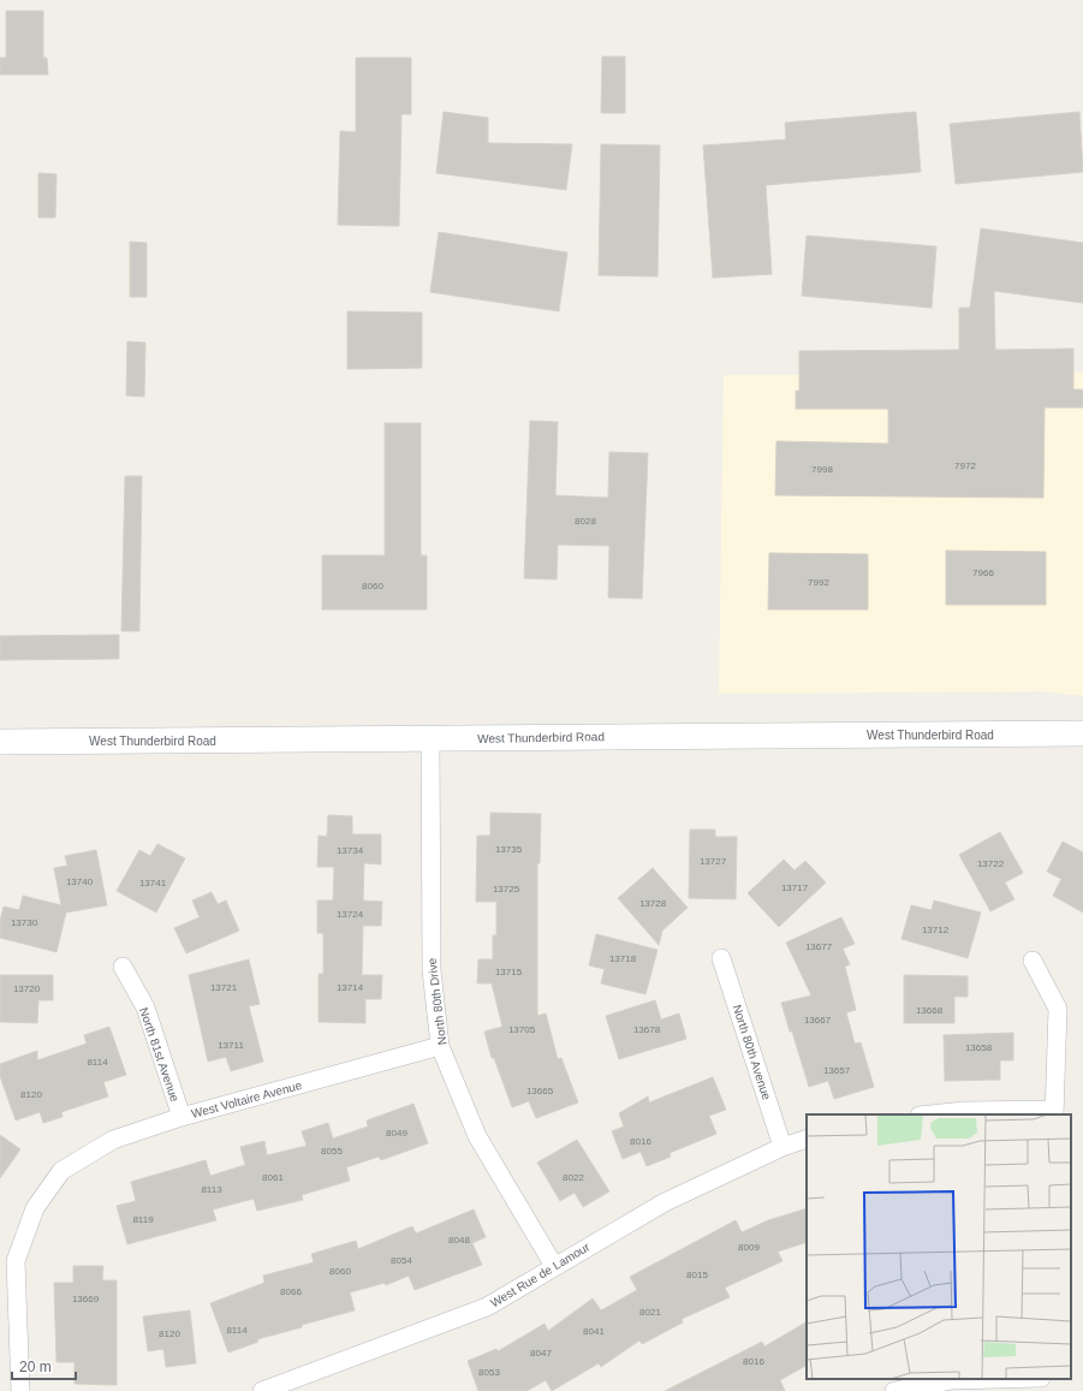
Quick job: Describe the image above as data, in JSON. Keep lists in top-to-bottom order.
{
  "streets": {
    "main road": ["West Thunderbird Road"],
    "street": [
      "North 80th Drive",
      "North 80th Avenue",
      "North 81st Avenue",
      "West Voltaire Avenue",
      "West Rue de Lamour"
    ]
  },
  "crossings": [
    ["West Thunderbird Road", "North 80th Drive"],
    ["North 80th Drive", "West Voltaire Avenue"],
    ["North 80th Drive", "West Rue de Lamour"],
    ["North 80th Avenue", "West Rue de Lamour"],
    ["North 81st Avenue", "West Voltaire Avenue"]
  ],
  "house_numbers": [
    "7972",
    "7998",
    "8028",
    "7966",
    "7992",
    "8060",
    "13735",
    "13734",
    "13727",
    "13722",
    "13740",
    "13741",
    "13717",
    "13725",
    "13728",
    "13724",
    "13730",
    "13712",
    "13677",
    "13718",
    "13715",
    "13721",
    "13714",
    "13720",
    "13668",
    "13667",
    "13705",
    "13678",
    "13711",
    "13658",
    "8114",
    "13657",
    "13665",
    "8120",
    "8049",
    "8016",
    "8055",
    "8061",
    "8022",
    "8113",
    "8119",
    "8048",
    "8009",
    "8054",
    "8060",
    "8015",
    "8066",
    "13669",
    "8021",
    "8114",
    "8041",
    "8120",
    "8047",
    "8016",
    "8053"
  ],
  "scale_bar": "20 m"
}
